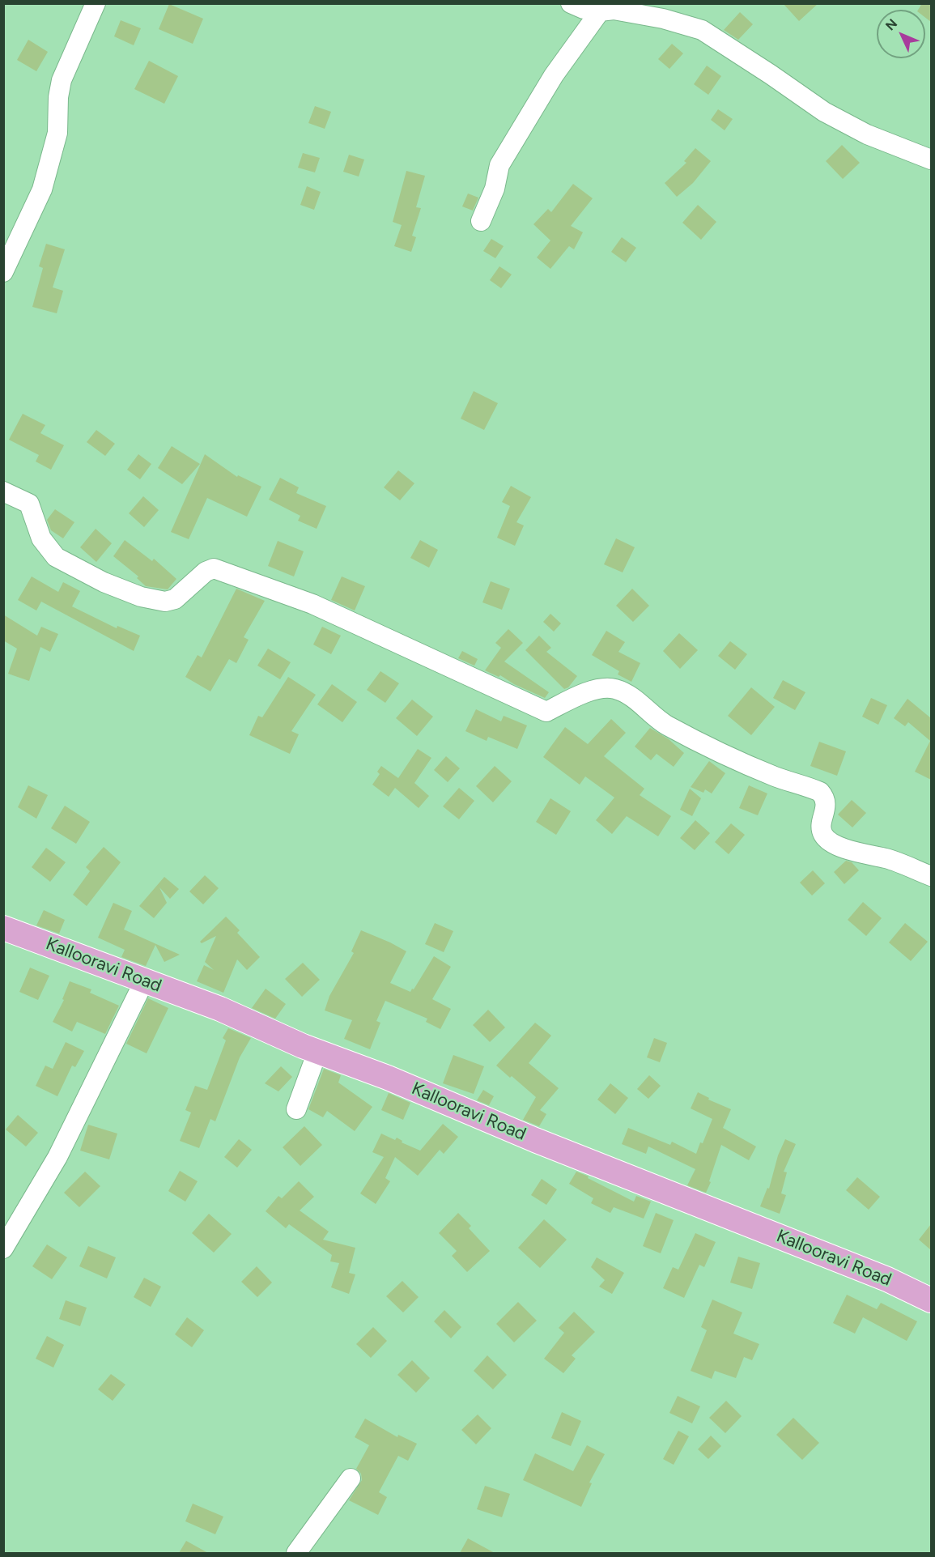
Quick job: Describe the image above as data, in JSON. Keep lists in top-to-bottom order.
{
  "streets": {
    "main road": ["Kallooravi Road"]
  },
  "north": "top left"
}
